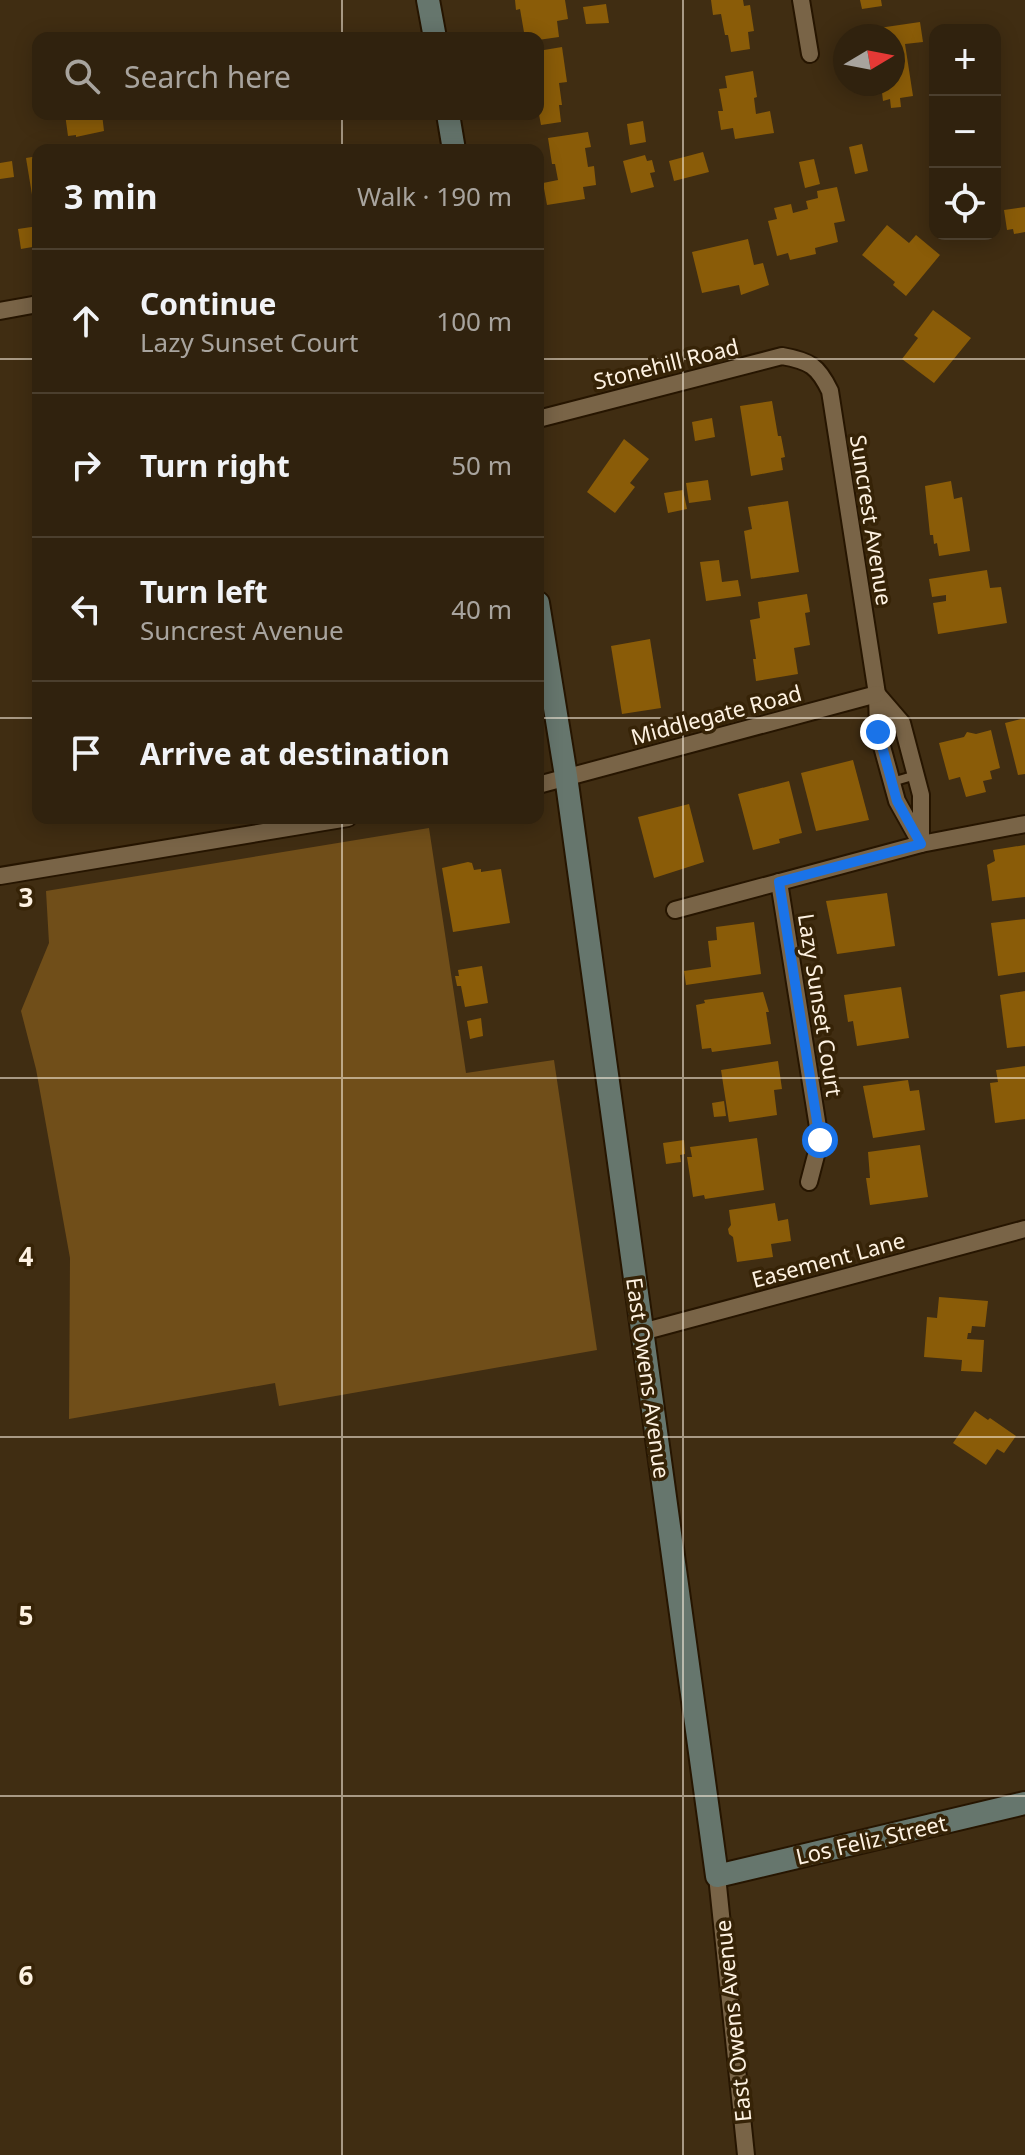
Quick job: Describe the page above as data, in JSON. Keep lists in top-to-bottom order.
{
  "streets": {
    "street": [
      "Stonehill Road",
      "Suncrest Avenue",
      "Middlegate Road",
      "Lazy Sunset Court",
      "Easement Lane",
      "East Owens Avenue",
      "Los Feliz Street"
    ]
  },
  "crossings": [
    ["Stonehill Road", "Suncrest Avenue"],
    ["Suncrest Avenue", "Middlegate Road"],
    ["Middlegate Road", "East Owens Avenue"],
    ["Easement Lane", "East Owens Avenue"],
    ["East Owens Avenue", "Los Feliz Street"]
  ],
  "north": "right",
  "page": {
    "map_buttons": ["+", "−"],
    "search": "Search here",
    "heading": ["3 min", "Walk · 190 m"],
    "list": [
      ["Continue", "Lazy Sunset Court", "100 m"],
      ["Turn right", "50 m"],
      ["Turn left", "Suncrest Avenue", "40 m"],
      "Arrive at destination"
    ]
  },
  "grid": {
    "rows": [
      "3",
      "4",
      "5",
      "6"
    ]
  }
}
